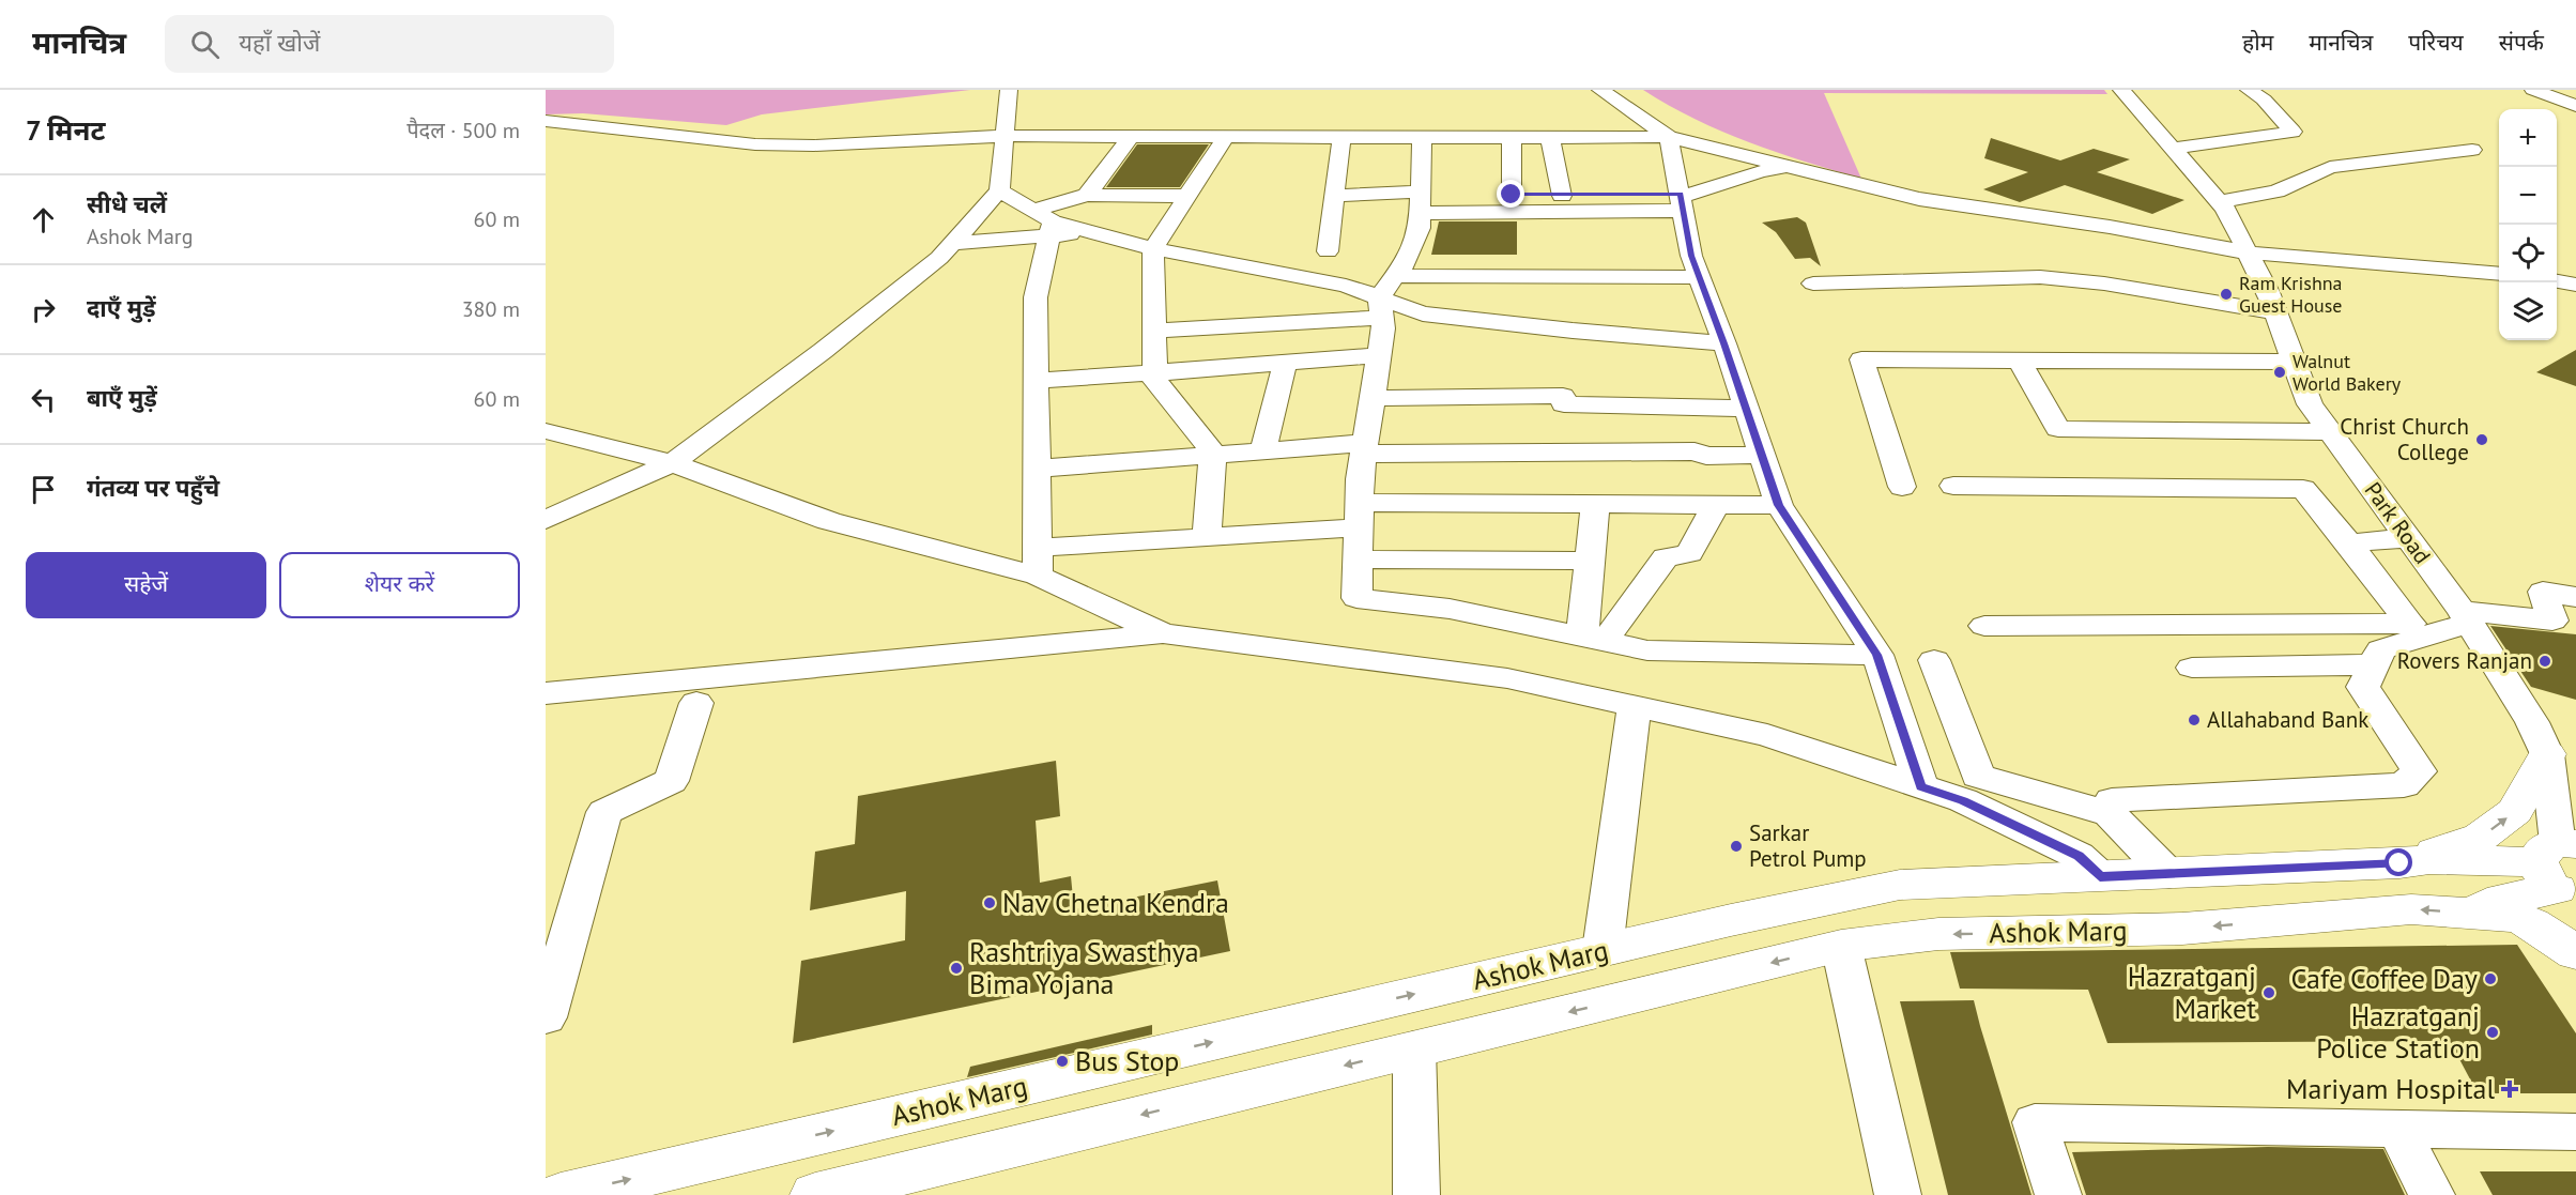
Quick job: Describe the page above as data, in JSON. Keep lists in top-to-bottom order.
{
  "streets": {
    "main road": ["Ashok Marg"],
    "street": ["Park Road"]
  },
  "crossings": [
    ["Park Road", "Ashok Marg"]
  ],
  "places": {
    "other": [
      "Ram Krishna Guest House",
      "Walnut World Bakery",
      "Christ Church College",
      "Rovers Ranjan",
      "Allahaband Bank",
      "Sarkar Petrol Pump",
      "Nav Chetna Kendra",
      "Rashtriya Swasthya Bima Yojana",
      "Cafe Coffee Day",
      "Hazratganj Market",
      "Hazratganj Police Station",
      "Bus Stop"
    ],
    "health": ["Mariyam Hospital"]
  },
  "page": {
    "header": "मानचित्र",
    "search": "यहाँ खोजें",
    "nav": [
      "होम",
      "मानचित्र",
      "परिचय",
      "संपर्क"
    ],
    "heading": ["7 मिनट", "पैदल · 500 m"],
    "map_buttons": ["+", "−"],
    "list": [
      ["सीधे चलें", "Ashok Marg", "60 m"],
      ["दाएँ मुड़ें", "380 m"],
      ["बाएँ मुड़ें", "60 m"],
      "गंतव्य पर पहुँचे"
    ],
    "buttons": ["सहेजें", "शेयर करें"]
  }
}
